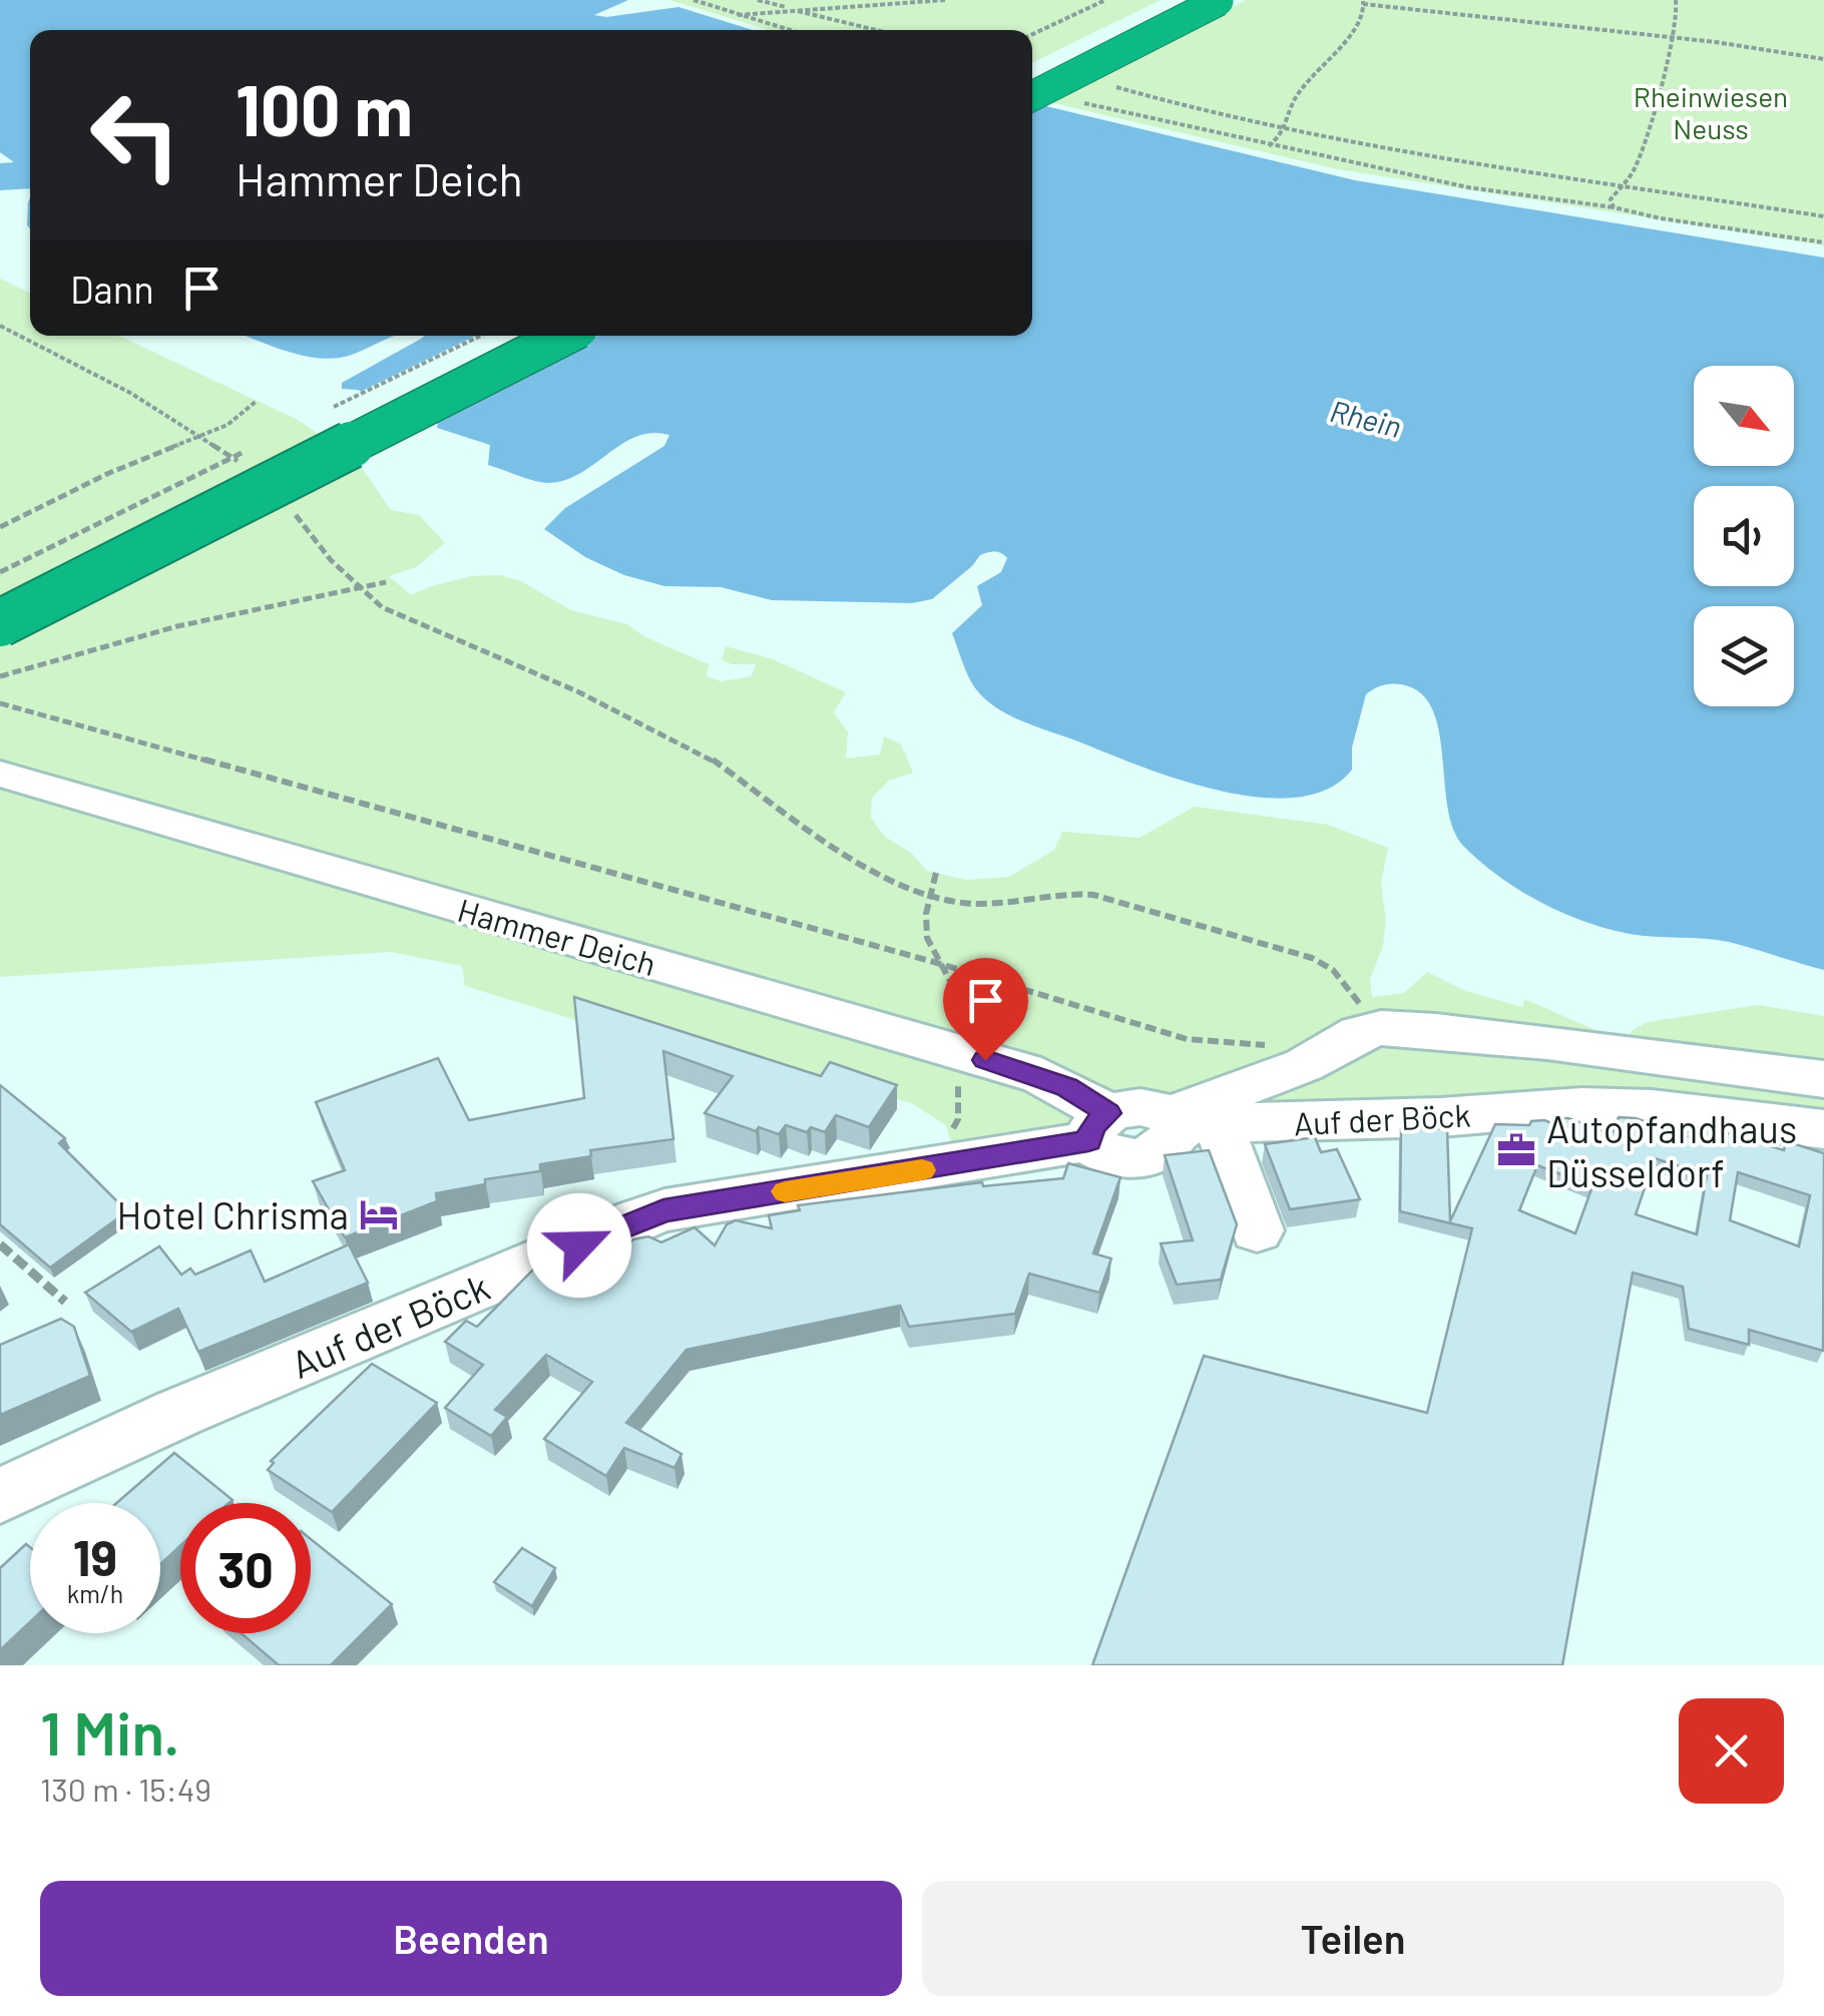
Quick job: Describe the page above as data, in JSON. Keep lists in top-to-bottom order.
{
  "streets": {
    "street": ["Hammer Deich", "Auf der Böck"]
  },
  "crossings": [
    ["Hammer Deich", "Auf der Böck"]
  ],
  "water": ["Rhein"],
  "parks": ["Rheinwiesen Neuss"],
  "places": {
    "office": ["Autopfandhaus Düsseldorf"],
    "hotel": ["Hotel Chrisma"]
  },
  "north": "bottom right",
  "page": {
    "turn": ["100 m", "Hammer Deich"],
    "then": "Dann",
    "speed": "19 km/h",
    "limit": "30",
    "heading": ["1 Min.", "130 m · 15:49"],
    "buttons": ["Beenden", "Teilen"]
  }
}
